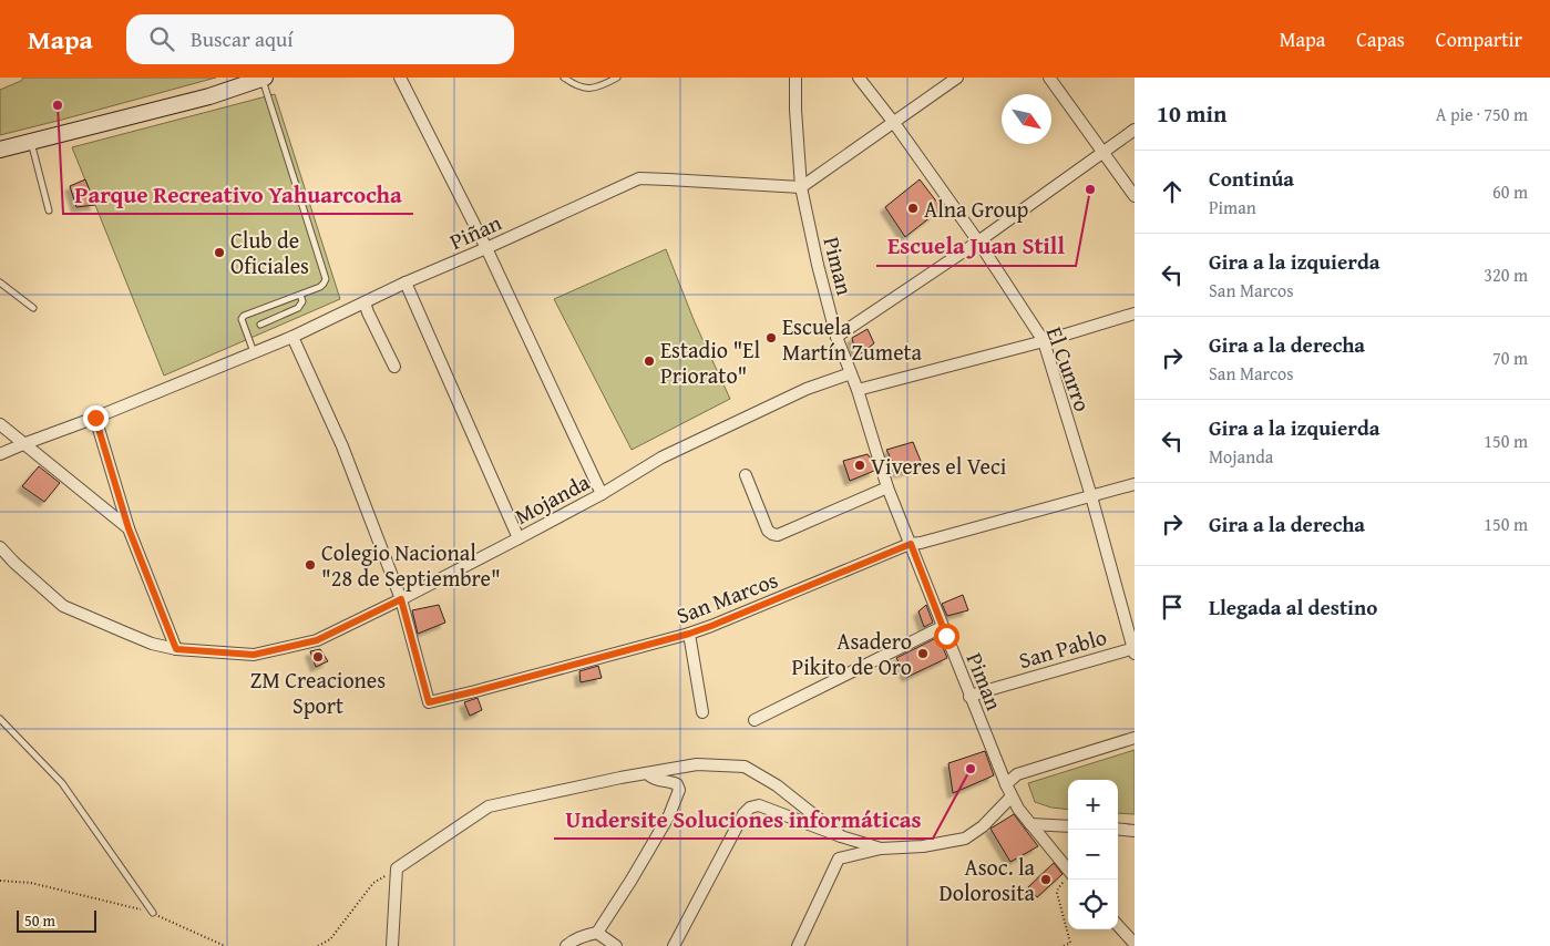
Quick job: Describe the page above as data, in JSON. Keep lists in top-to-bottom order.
{
  "streets": {
    "street": [
      "Piñan",
      "Piman",
      "El Cunrro",
      "Mojanda",
      "San Marcos",
      "San Pablo"
    ]
  },
  "crossings": [
    ["Piñan", "Piman"],
    ["Piman", "Mojanda"],
    ["Piman", "San Marcos"],
    ["Piman", "San Pablo"],
    ["El Cunrro", "San Marcos"],
    ["El Cunrro", "San Pablo"],
    ["Mojanda", "San Marcos"]
  ],
  "places": [
    "Parque Recreativo Yahuarcocha",
    "Escuela Juan Still",
    "Alna Group",
    "Club de Oficiales",
    "Escuela Martín Zumeta",
    "Estadio \"El Priorato\"",
    "Viveres el Veci",
    "Colegio Nacional \"28 de Septiembre\"",
    "Asadero Pikito de Oro",
    "ZM Creaciones Sport",
    "Undersite Soluciones informáticas",
    "Asoc. la Dolorosita"
  ],
  "scale_bar": "50 m",
  "north": "bottom right",
  "page": {
    "header": "Mapa",
    "search": "Buscar aquí",
    "nav": ["Mapa", "Capas", "Compartir"],
    "heading": ["10 min", "A pie · 750 m"],
    "list": [
      ["Continúa", "Piman", "60 m"],
      ["Gira a la izquierda", "San Marcos", "320 m"],
      ["Gira a la derecha", "San Marcos", "70 m"],
      ["Gira a la izquierda", "Mojanda", "150 m"],
      ["Gira a la derecha", "150 m"],
      "Llegada al destino"
    ],
    "map_buttons": ["+", "−"],
    "scale": "50 m"
  }
}
